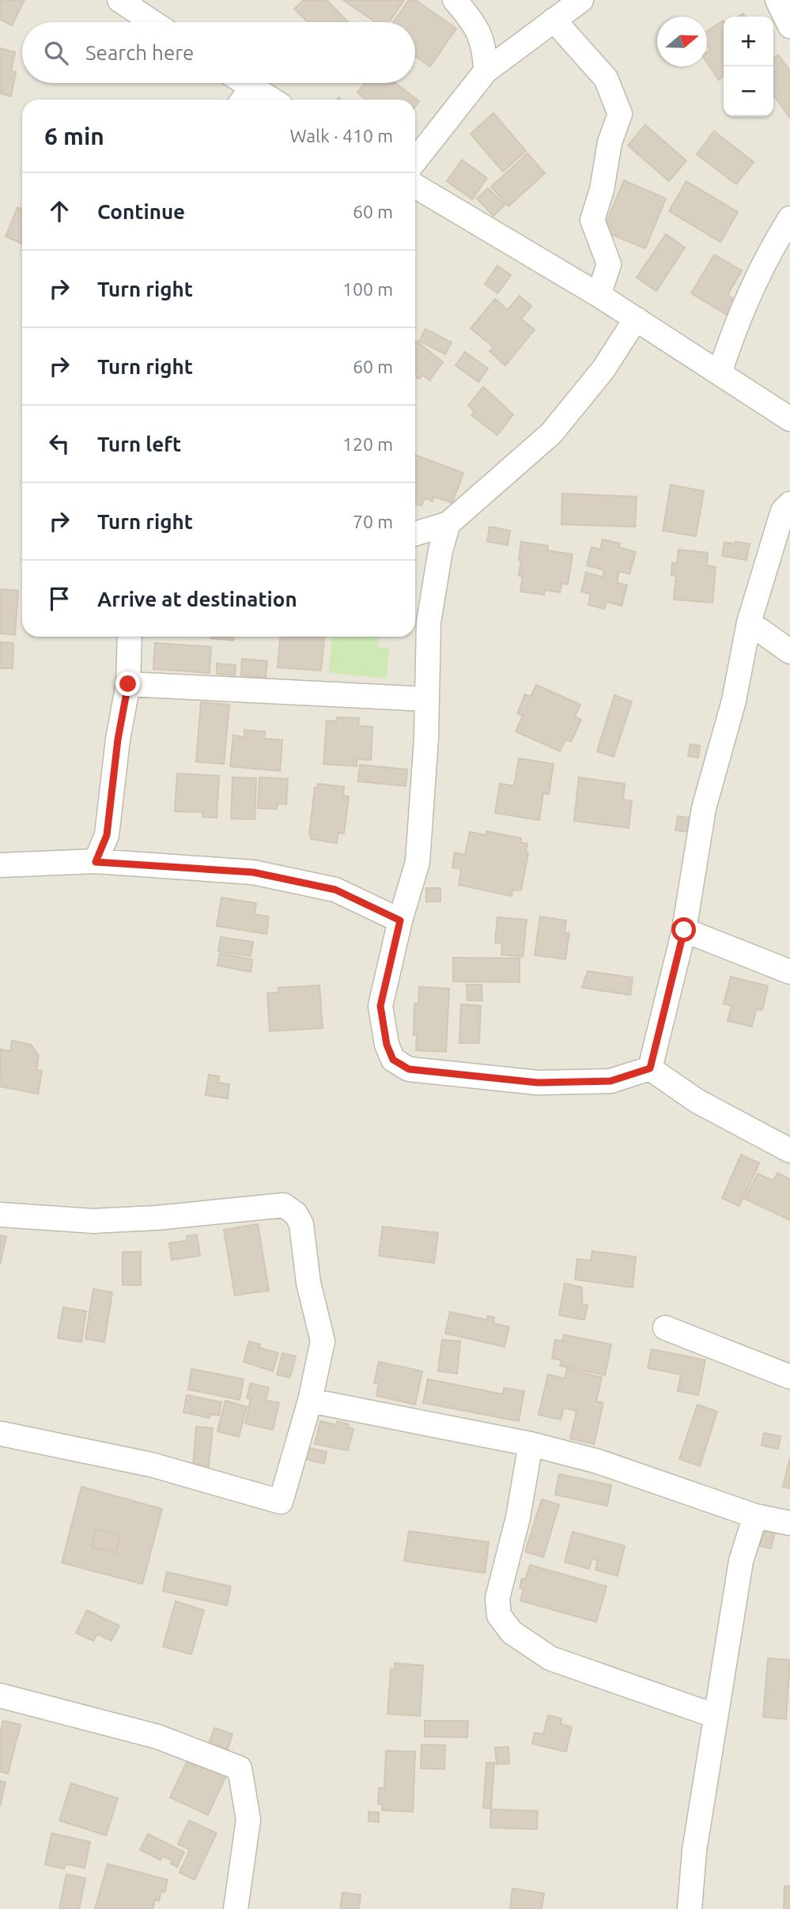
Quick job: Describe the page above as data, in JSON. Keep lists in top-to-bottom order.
{
  "north": "right",
  "page": {
    "map_buttons": ["+", "−"],
    "search": "Search here",
    "heading": ["6 min", "Walk · 410 m"],
    "list": [
      ["Continue", "60 m"],
      ["Turn right", "100 m"],
      ["Turn right", "60 m"],
      ["Turn left", "120 m"],
      ["Turn right", "70 m"],
      "Arrive at destination"
    ]
  }
}
